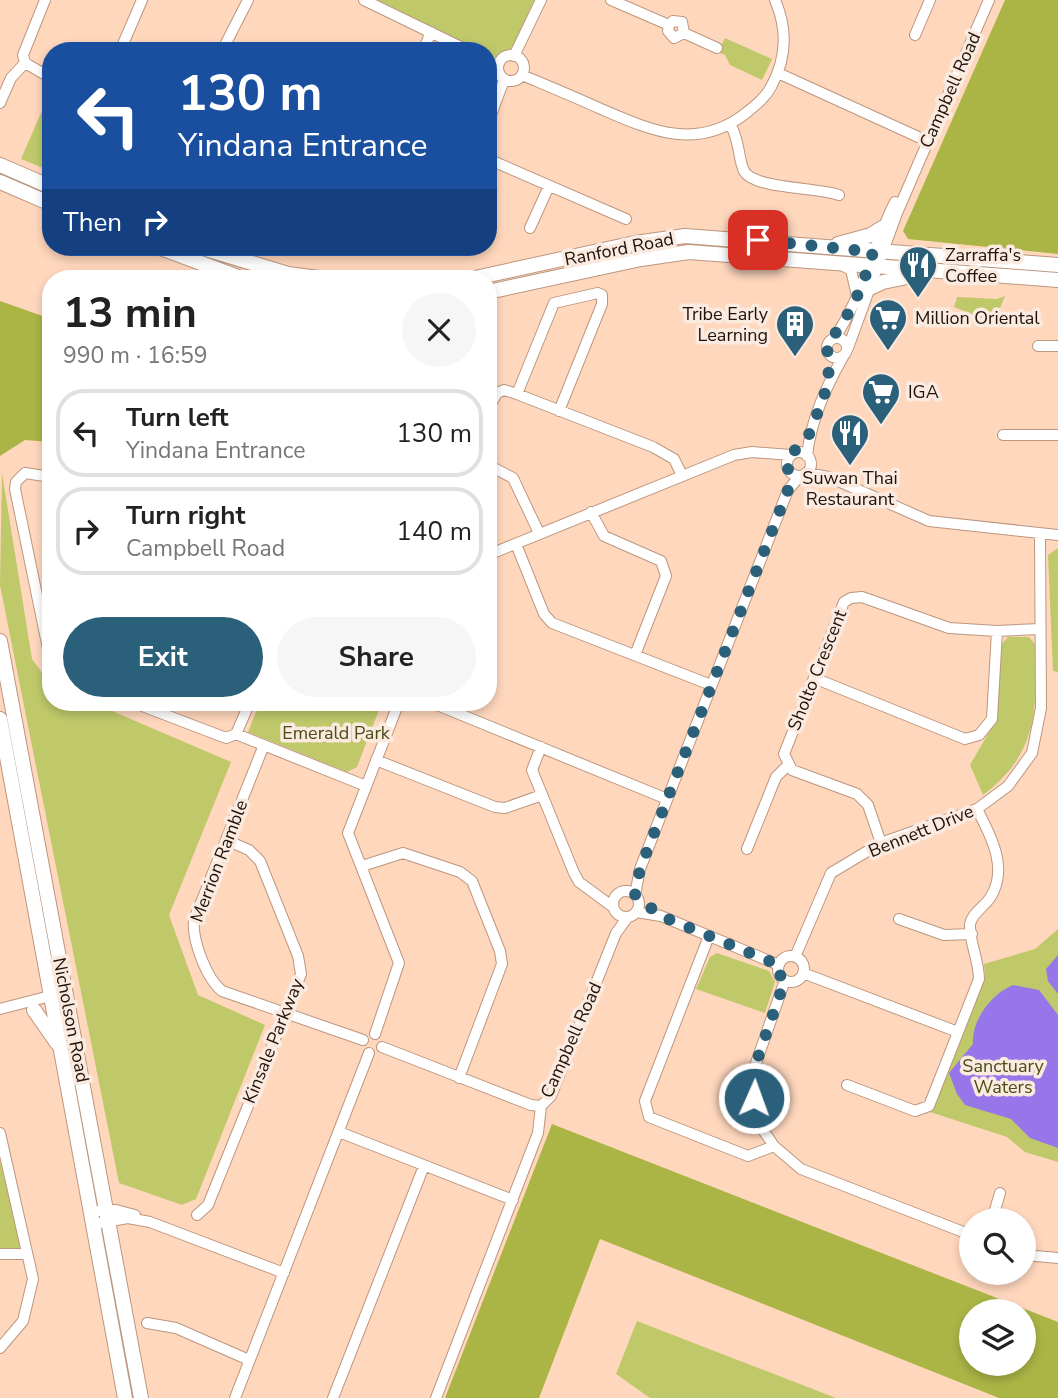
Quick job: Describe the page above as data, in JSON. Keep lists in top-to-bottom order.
{
  "streets": {
    "main road": ["Ranford Road", "Nicholson Road"],
    "street": [
      "Campbell Road",
      "Sholto Crescent",
      "Bennett Drive",
      "Merrion Ramble",
      "Kinsale Parkway"
    ]
  },
  "crossings": [
    ["Campbell Road", "Ranford Road"],
    ["Campbell Road", "Merrion Ramble"],
    ["Sholto Crescent", "Bennett Drive"],
    ["Merrion Ramble", "Kinsale Parkway"]
  ],
  "parks": ["Emerald Park", "Sanctuary Waters"],
  "places": {
    "restaurant": ["Zarraffa's Coffee", "Suwan Thai Restaurant"],
    "supermarket": ["Million Oriental", "IGA"],
    "building": ["Tribe Early Learning"]
  },
  "page": {
    "turn": ["130 m", "Yindana Entrance"],
    "then": "Then",
    "heading": ["13 min", "990 m · 16:59"],
    "list": [
      {
        "name": "Turn left",
        "note": "Yindana Entrance",
        "value": "130 m"
      },
      {
        "name": "Turn right",
        "note": "Campbell Road",
        "value": "140 m"
      }
    ],
    "buttons": ["Exit", "Share"]
  }
}
